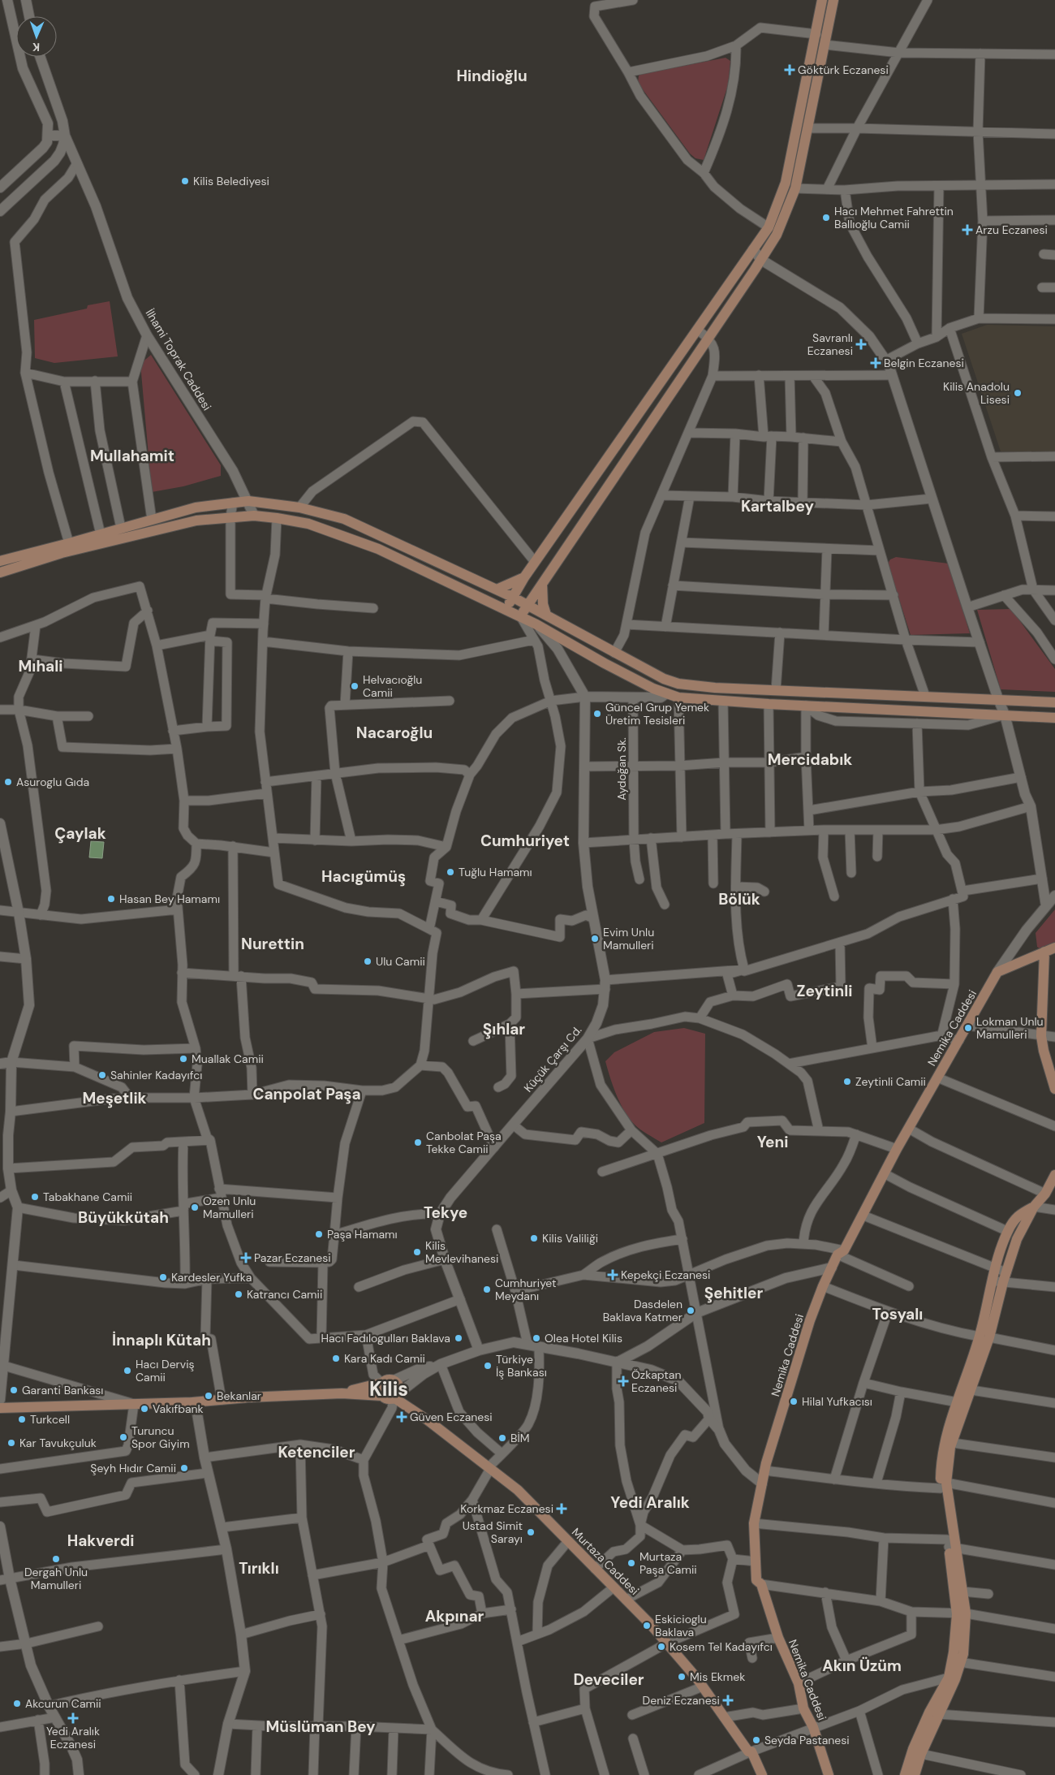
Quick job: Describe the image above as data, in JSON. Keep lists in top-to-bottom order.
{
  "streets": {
    "main road": ["Nemika Caddesi", "Murtaza Caddesi"],
    "street": ["İlhami Toprak Caddesi", "Aydoğan Sk.", "Küçük Çarşı Cd."]
  },
  "districts": [
    "Hindioğlu",
    "Mullahamit",
    "Kartalbey",
    "Mıhali",
    "Nacaroğlu",
    "Mercidabık",
    "Çaylak",
    "Cumhuriyet",
    "Hacıgümüş",
    "Bölük",
    "Nurettin",
    "Zeytinli",
    "Şıhlar",
    "Canpolat Paşa",
    "Meşetlik",
    "Yeni",
    "Tekye",
    "Büyükkütah",
    "Şehitler",
    "Tosyalı",
    "İnnaplı Kütah",
    "Kilis",
    "Ketenciler",
    "Yedi Aralık",
    "Hakverdi",
    "Tırıklı",
    "Akpınar",
    "Akın Üzüm",
    "Deveciler",
    "Müslüman Bey"
  ],
  "places": {
    "health": [
      "Göktürk Eczanesi",
      "Arzu Eczanesi",
      "Savranlı Eczanesi",
      "Belgin Eczanesi",
      "Pazar Eczanesi",
      "Kepekçi Eczanesi",
      "Özkaptan Eczanesi",
      "Güven Eczanesi",
      "Korkmaz Eczanesi",
      "Deniz Eczanesi",
      "Yedi Aralık Eczanesi"
    ],
    "other": [
      "Kilis Belediyesi",
      "Hacı Mehmet Fahrettin Ballıoğlu Camii",
      "Kilis Anadolu Lisesi",
      "Helvacıoğlu Camii",
      "Güncel Grup Yemek Üretim Tesisleri",
      "Asuroglu Gıda",
      "Tuğlu Hamamı",
      "Hasan Bey Hamamı",
      "Evim Unlu Mamulleri",
      "Ulu Camii",
      "Lokman Unlu Mamulleri",
      "Muallak Camii",
      "Sahinler Kadayıfcı",
      "Zeytinli Camii",
      "Canbolat Paşa Tekke Camii",
      "Tabakhane Camii",
      "Ozen Unlu Mamulleri",
      "Paşa Hamamı",
      "Kilis Valiliği",
      "Kilis Mevlevihanesi",
      "Kardesler Yufka",
      "Cumhuriyet Meydanı",
      "Katrancı Camii",
      "Dasdelen Baklava Katmer",
      "Hacı Fadılogulları Baklava",
      "Olea Hotel Kilis",
      "Kara Kadı Camii",
      "Türkiye İş Bankası",
      "Hacı Derviş Camii",
      "Garanti Bankası",
      "Bekanlar",
      "Hilal Yufkacısı",
      "Vakıfbank",
      "Turkcell",
      "Turuncu Spor Giyim",
      "BİM",
      "Kar Tavukçuluk",
      "Şeyh Hıdır Camii",
      "Ustad Simit Sarayı",
      "Dergah Unlu Mamulleri",
      "Murtaza Paşa Camii",
      "Eskicioglu Baklava",
      "Kosem Tel Kadayıfcı",
      "Mis Ekmek",
      "Akcurun Camii",
      "Seyda Pastanesi"
    ]
  },
  "north": "bottom"
}
